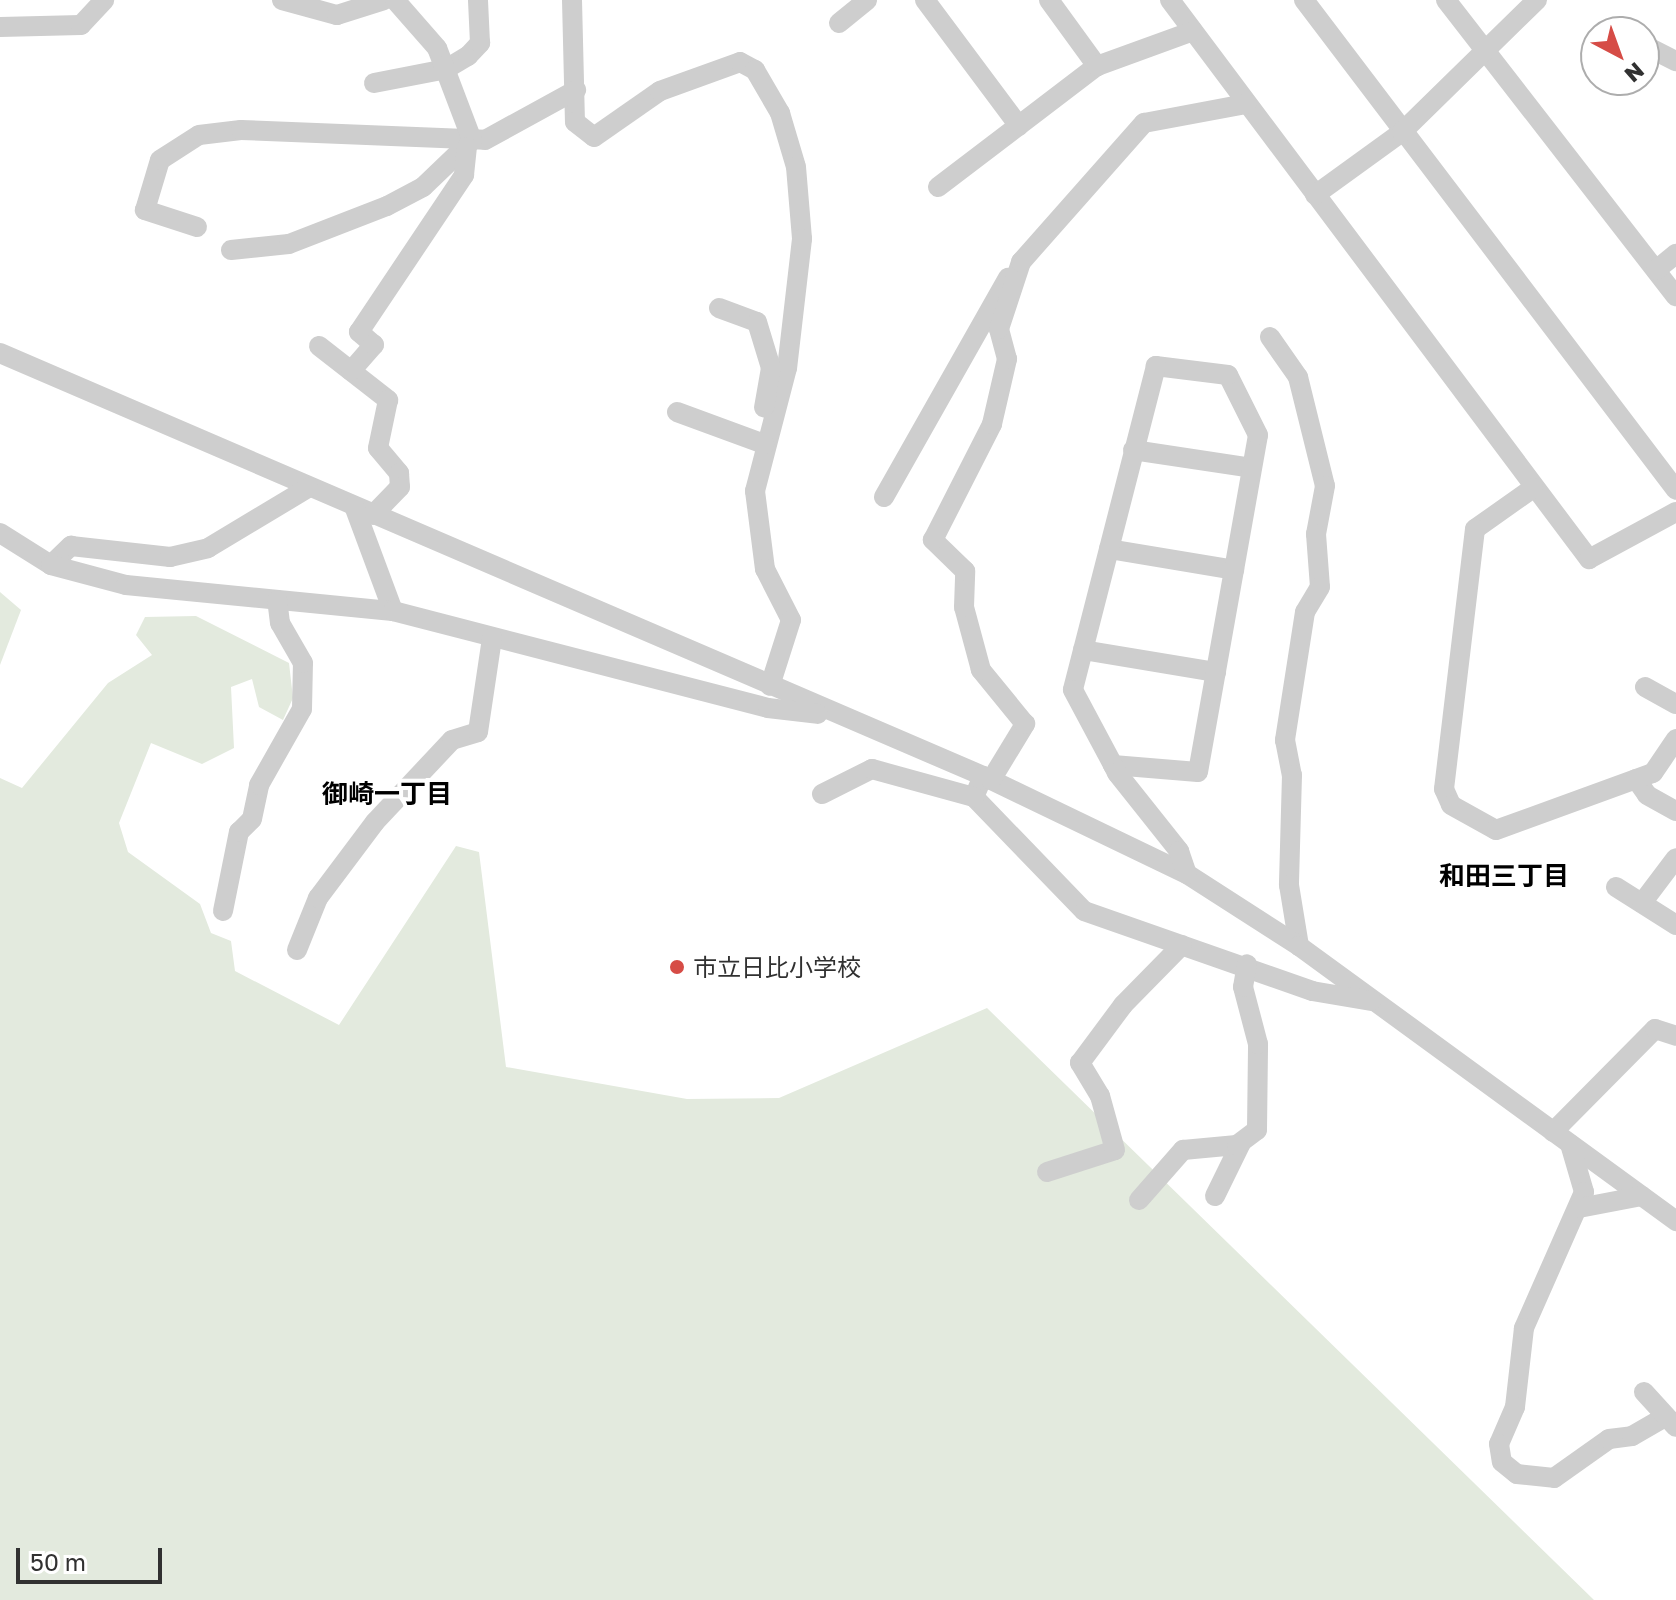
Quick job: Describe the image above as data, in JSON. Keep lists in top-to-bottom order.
{
  "districts": ["御崎一丁目", "和田三丁目"],
  "places": ["市立日比小学校"],
  "scale_bar": "50 m",
  "north": "bottom right"
}
